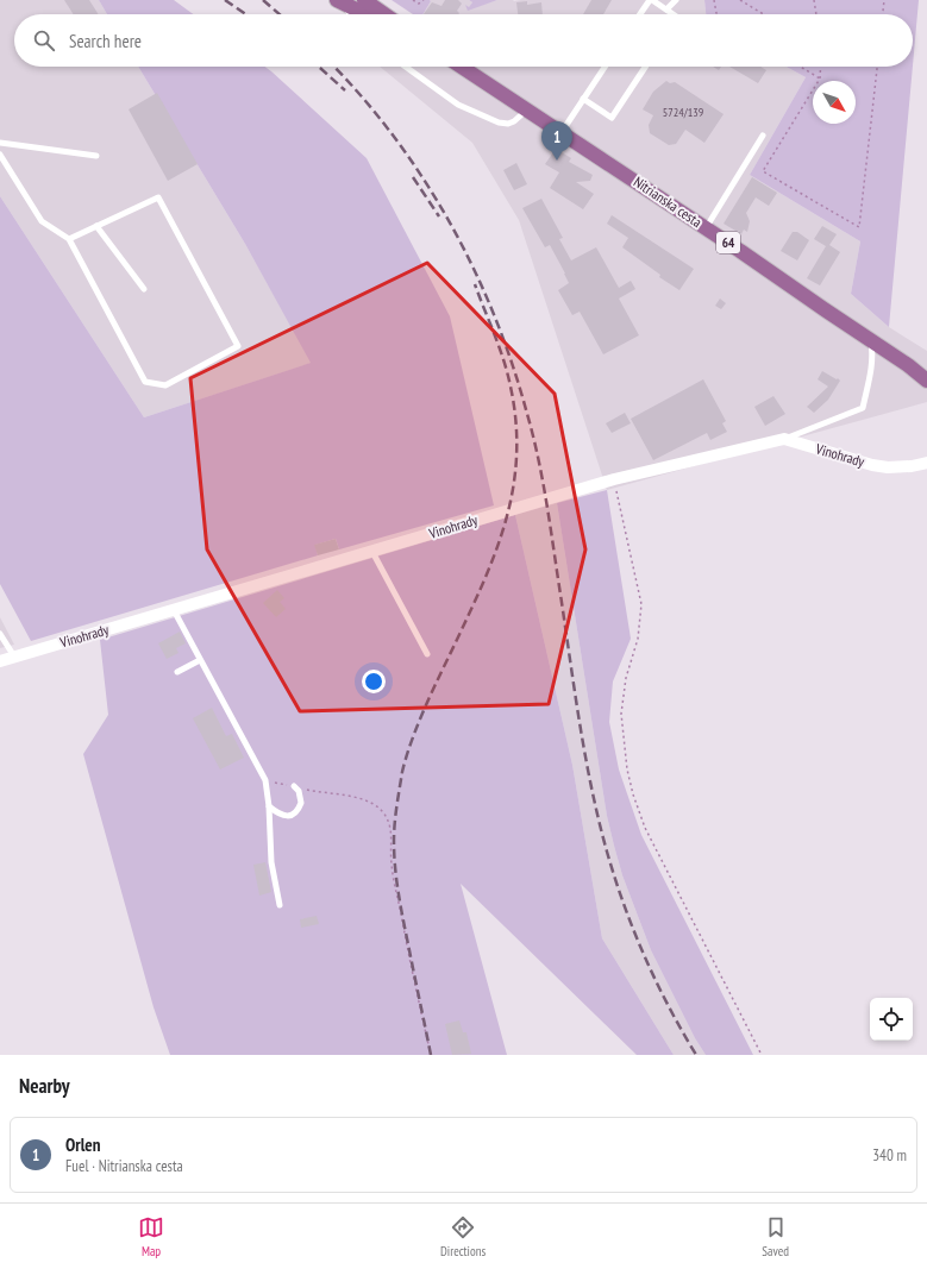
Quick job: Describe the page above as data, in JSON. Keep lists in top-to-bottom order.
{
  "streets": {
    "main road": ["Nitrianska cesta", "64"],
    "street": ["Vinohrady"]
  },
  "house_numbers": ["5724/139"],
  "north": "bottom right",
  "page": {
    "search": "Search here",
    "pins": "1",
    "heading": "Nearby",
    "list": [
      {
        "mark": "1",
        "name": "Orlen",
        "note": "Fuel · Nitrianska cesta",
        "value": "340 m"
      }
    ],
    "nav": ["Map", "Directions", "Saved"]
  }
}
